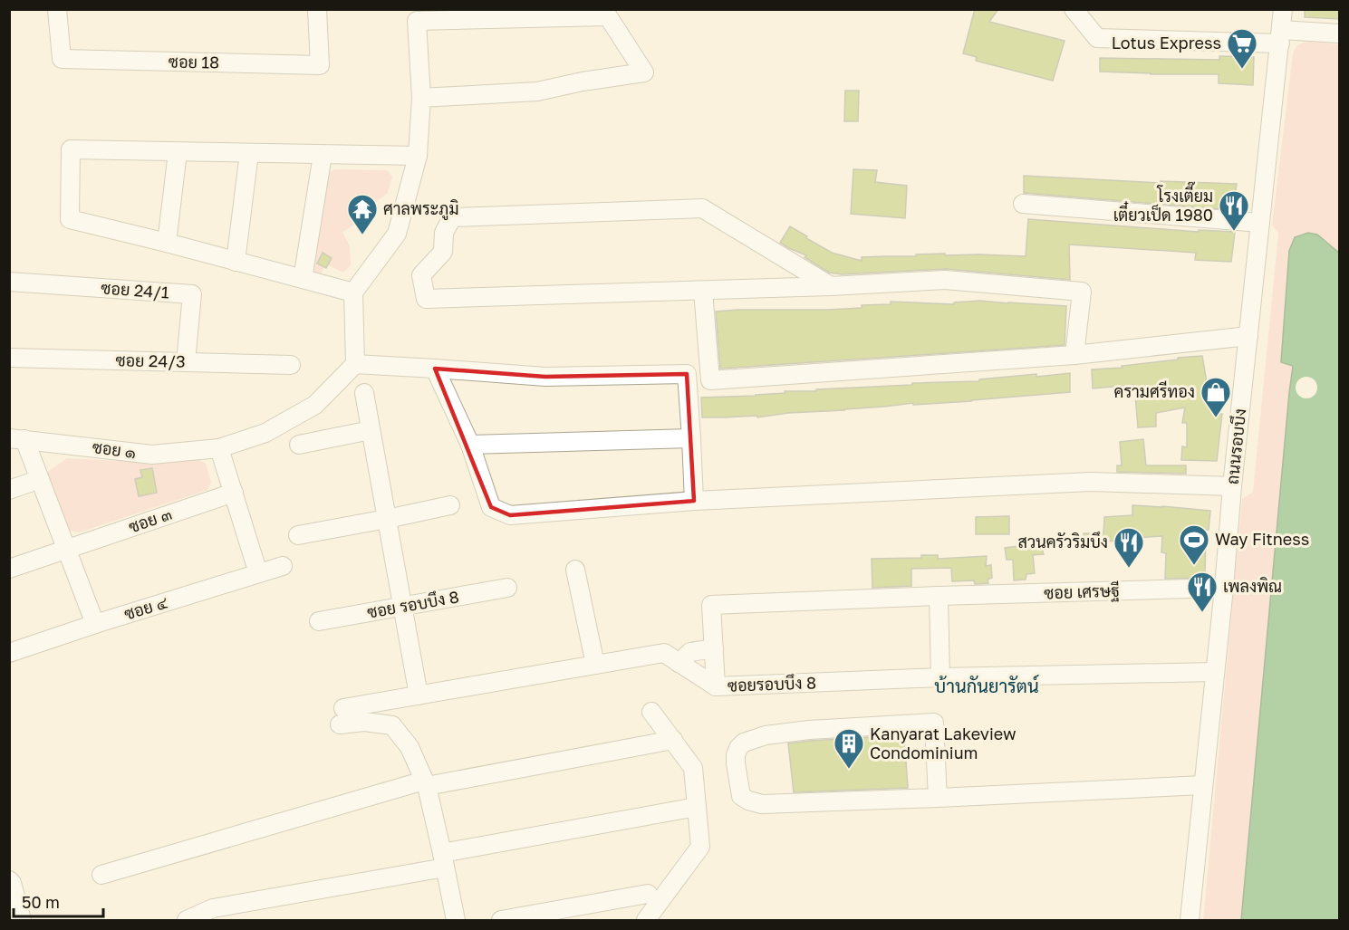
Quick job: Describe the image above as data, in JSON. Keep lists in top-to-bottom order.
{
  "streets": {
    "street": [
      "ซอย 18",
      "ซอย 24/1",
      "ซอย 24/3",
      "ถนนรอบบึง",
      "ซอย ๑",
      "ซอย ๓",
      "ซอย เศรษฐี",
      "ซอย รอบบึง 8",
      "ซอย ๔",
      "ซอยรอบบึง 8"
    ]
  },
  "crossings": [
    ["ซอย 24/1", "ซอย 24/3"],
    ["ถนนรอบบึง", "ซอย เศรษฐี"],
    ["ถนนรอบบึง", "ซอยรอบบึง 8"]
  ],
  "districts": ["บ้านกันยารัตน์"],
  "places": {
    "supermarket": ["Lotus Express"],
    "restaurant": ["โรงเตี๊ยม เตี๋ยวเป็ด 1980", "สวนครัวริมบึง", "เพลงพิณ"],
    "temple": ["ศาลพระภูมิ"],
    "shop": ["ครามศรีทอง"],
    "sports": ["Way Fitness"],
    "building": ["Kanyarat Lakeview Condominium"]
  },
  "scale_bar": "50 m"
}
